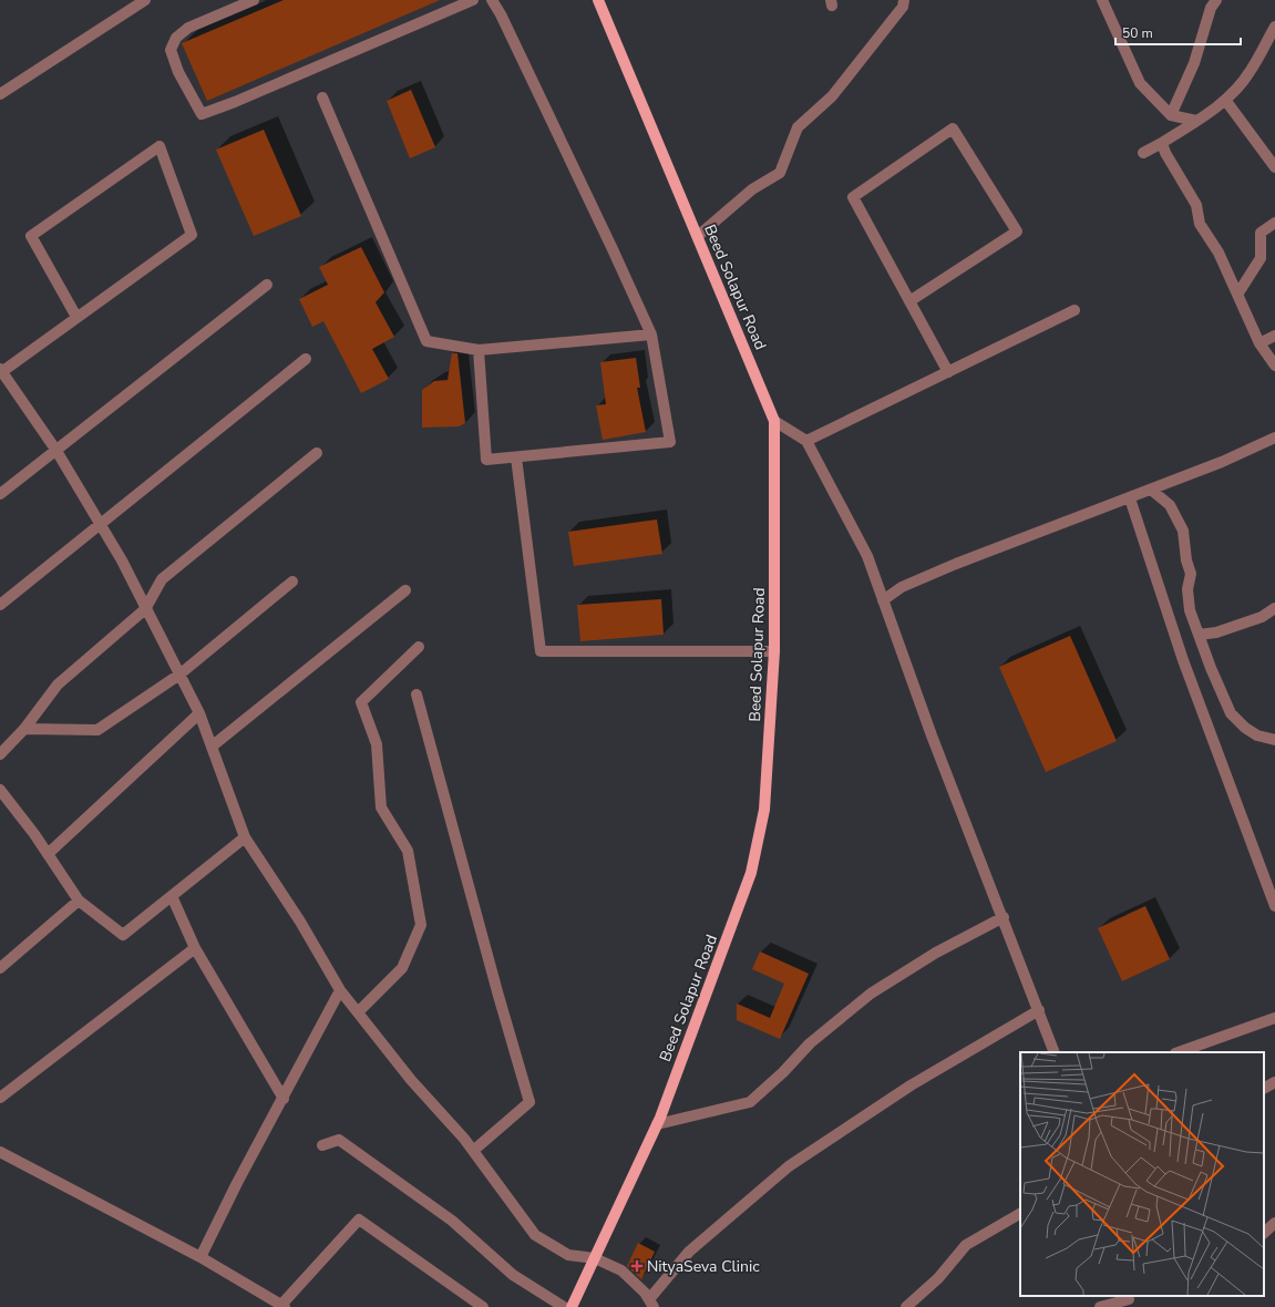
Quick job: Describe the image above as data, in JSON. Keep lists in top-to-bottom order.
{
  "streets": {
    "main road": ["Beed Solapur Road"]
  },
  "places": {
    "health": ["NityaSeva Clinic"]
  },
  "scale_bar": "50 m"
}
